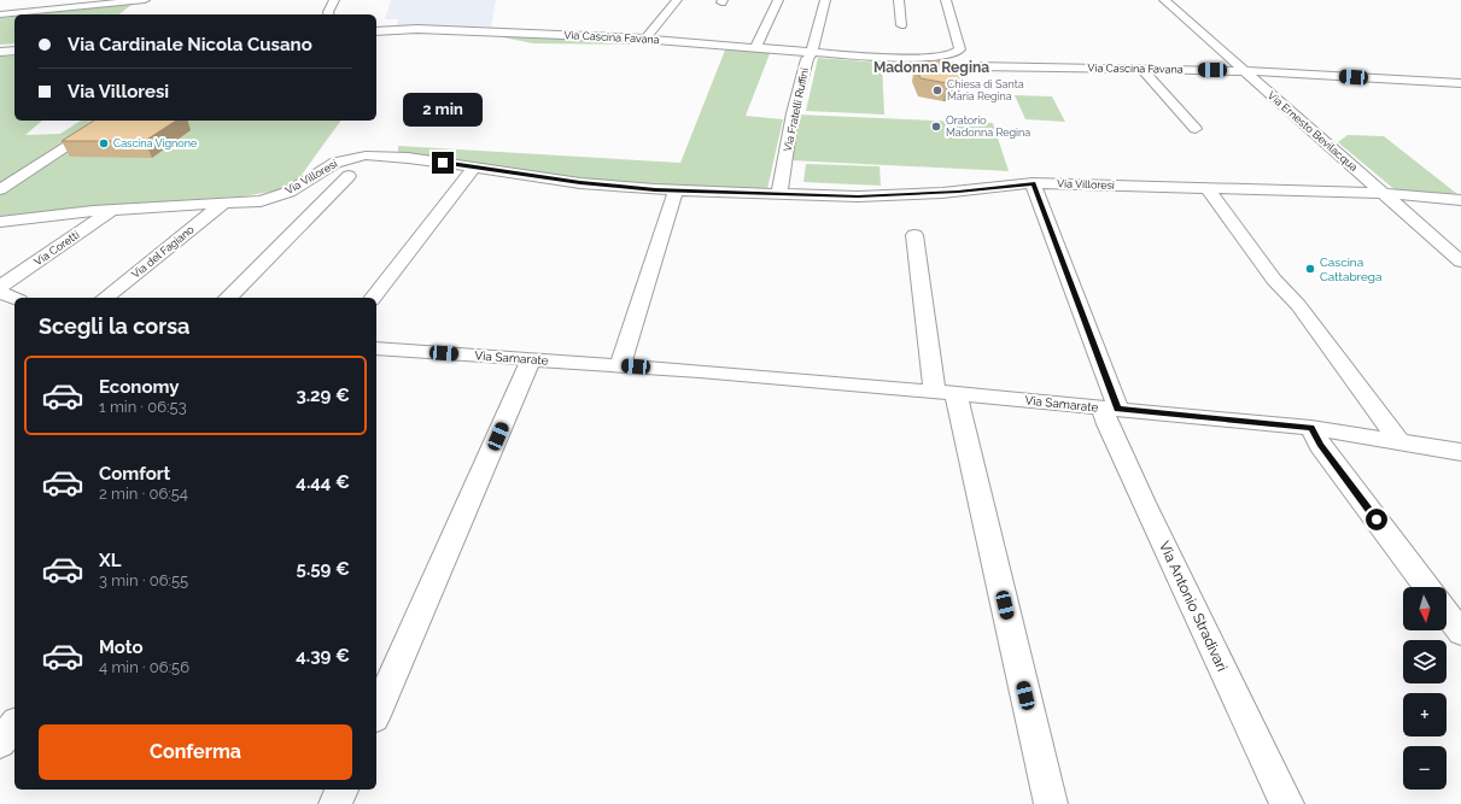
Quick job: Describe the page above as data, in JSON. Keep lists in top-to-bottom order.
{
  "streets": {
    "street": [
      "Via Cascina Favana",
      "Via Fratelli Ruffini",
      "Via Ernesto Bevilacqua",
      "Via Villoresi",
      "Via Coretti",
      "Via del Fagiano",
      "Via Samarate",
      "Via Antonio Stradivari"
    ]
  },
  "crossings": [
    ["Via Cascina Favana", "Via Fratelli Ruffini"],
    ["Via Cascina Favana", "Via Ernesto Bevilacqua"],
    ["Via Fratelli Ruffini", "Via Villoresi"],
    ["Via Ernesto Bevilacqua", "Via Villoresi"],
    ["Via Villoresi", "Via Coretti"],
    ["Via Villoresi", "Via del Fagiano"],
    ["Via Villoresi", "Via Antonio Stradivari"],
    ["Via Samarate", "Via Antonio Stradivari"]
  ],
  "districts": ["Madonna Regina"],
  "places": [
    "Chiesa di Santa Maria Regina",
    "Oratorio Madonna Regina",
    "Cascina Vignone",
    "Cascina Cattabrega"
  ],
  "north": "bottom",
  "page": {
    "banner": ["Via Cardinale Nicola Cusano", "Via Villoresi"],
    "bubble": "2 min",
    "heading": "Scegli la corsa",
    "list": [
      {
        "name": "Economy",
        "note": "1 min · 06:53",
        "value": "3.29 €"
      },
      {
        "name": "Comfort",
        "note": "2 min · 06:54",
        "value": "4.44 €"
      },
      {
        "name": "XL",
        "note": "3 min · 06:55",
        "value": "5.59 €"
      },
      {
        "name": "Moto",
        "note": "4 min · 06:56",
        "value": "4.39 €"
      }
    ],
    "map_buttons": ["+", "−"],
    "buttons": "Conferma"
  }
}
